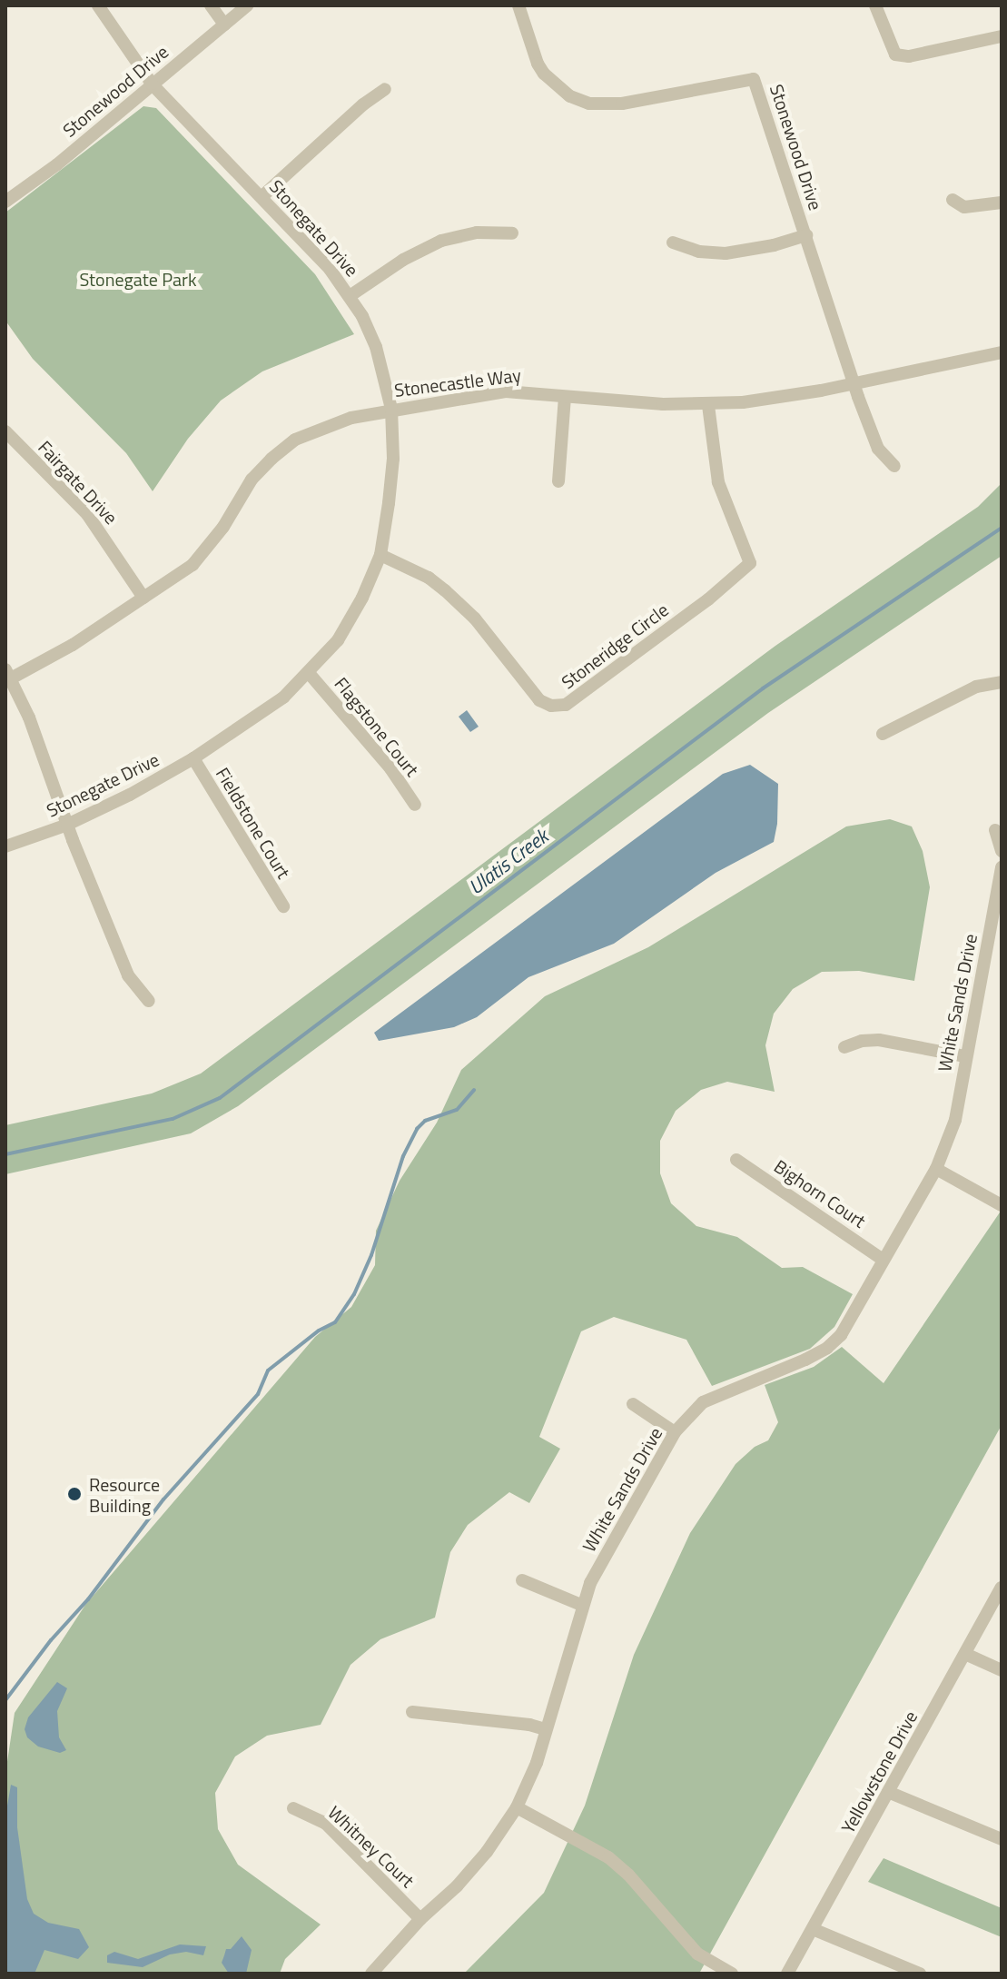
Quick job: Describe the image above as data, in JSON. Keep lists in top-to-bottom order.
{
  "streets": {
    "street": [
      "Stonewood Drive",
      "Stonegate Drive",
      "Stonecastle Way",
      "Fairgate Drive",
      "Stoneridge Circle",
      "Flagstone Court",
      "Fieldstone Court",
      "White Sands Drive",
      "Bighorn Court",
      "Yellowstone Drive",
      "Whitney Court"
    ]
  },
  "crossings": [
    ["Stonewood Drive", "Stonegate Drive"],
    ["Stonewood Drive", "Stonecastle Way"],
    ["Stonegate Drive", "Stonecastle Way"],
    ["Stonegate Drive", "Stoneridge Circle"],
    ["Stonegate Drive", "Flagstone Court"],
    ["Stonegate Drive", "Fieldstone Court"],
    ["Stonecastle Way", "Fairgate Drive"],
    ["Stonecastle Way", "Stoneridge Circle"],
    ["White Sands Drive", "Bighorn Court"],
    ["White Sands Drive", "Whitney Court"]
  ],
  "water": ["Ulatis Creek"],
  "parks": ["Stonegate Park"],
  "places": ["Resource Building"]
}
